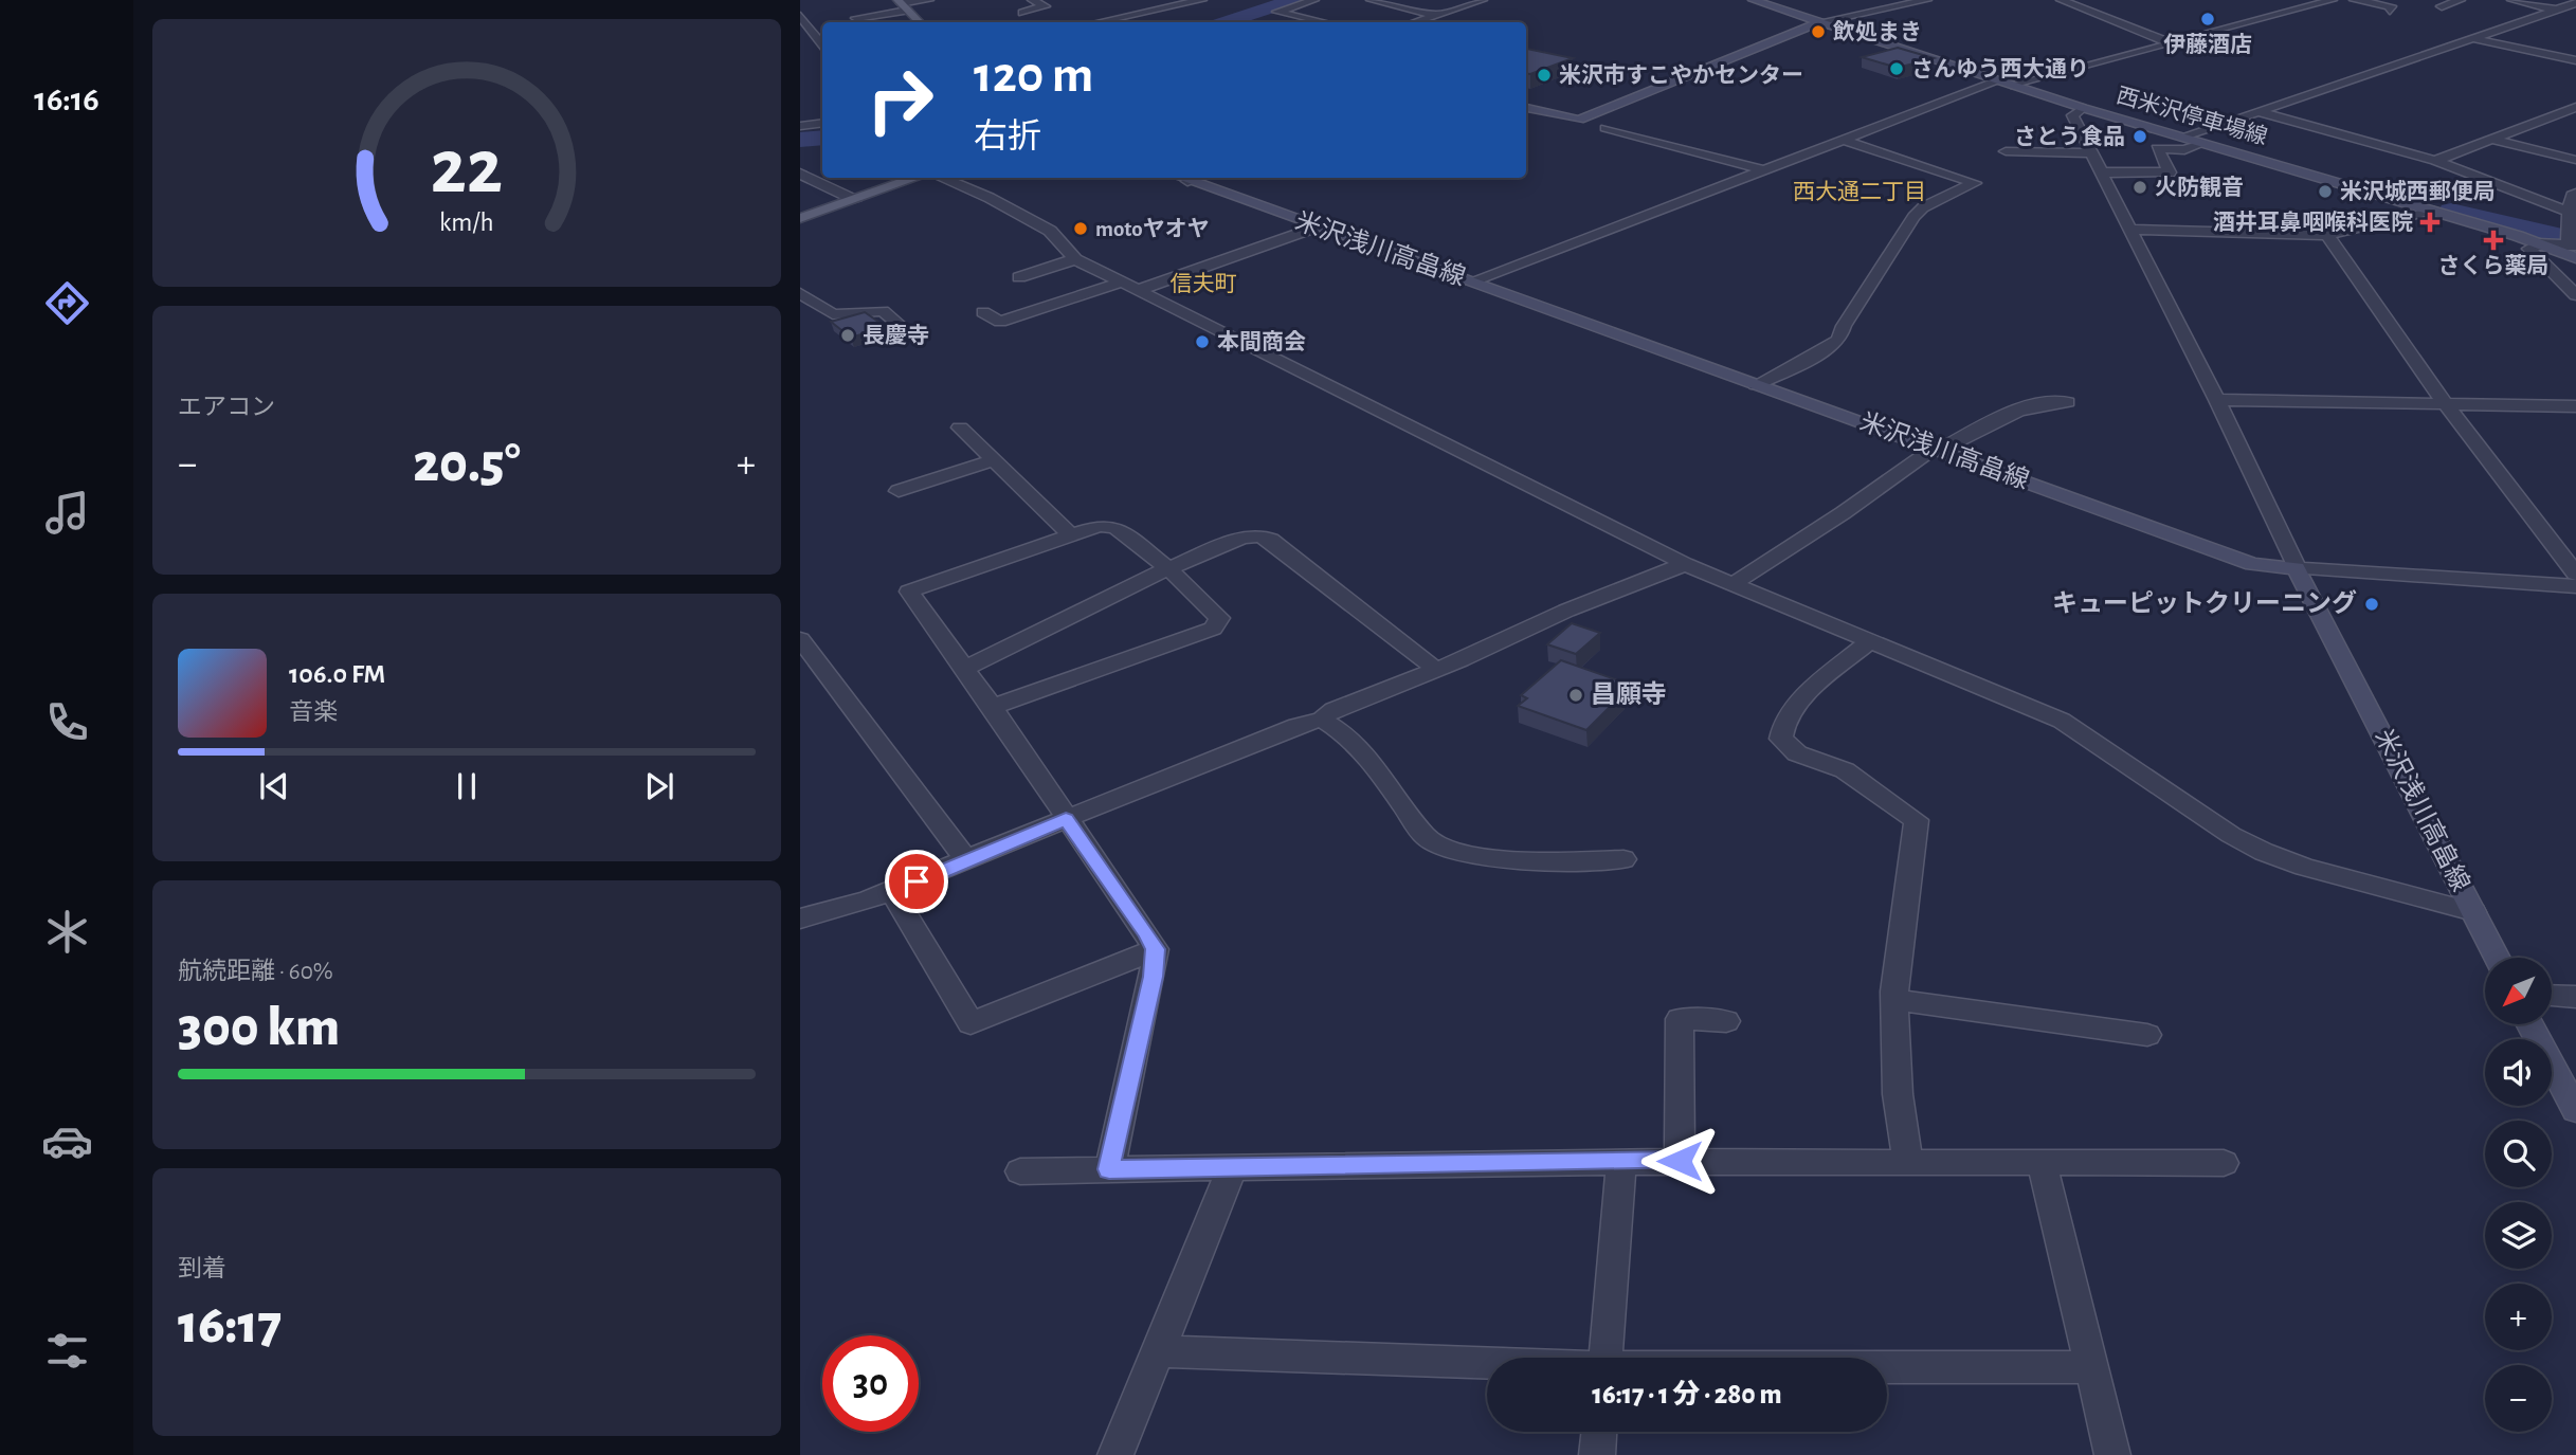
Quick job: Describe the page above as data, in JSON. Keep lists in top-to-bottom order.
{
  "streets": {
    "main road": ["西米沢停車場線", "米沢浅川高畠線"]
  },
  "districts": ["西大通二丁目", "信夫町"],
  "places": {
    "other": [
      "伊藤酒店",
      "飲処まき",
      "さんゆう西大通り",
      "米沢市すこやかセンター",
      "さとう食品",
      "火防観音",
      "米沢城西郵便局",
      "motoヤオヤ",
      "長慶寺",
      "本間商会",
      "キューピットクリーニング",
      "昌願寺"
    ],
    "health": ["酒井耳鼻咽喉科医院", "さくら薬局"]
  },
  "north": "bottom left",
  "page": {
    "tabs": "16:16",
    "turn": ["120 m", "右折"],
    "tile": [
      "エアコン",
      ["航続距離 · 60%", "300 km"],
      ["到着", "16:17"]
    ],
    "heat": ["−", "20.5°", "+"],
    "song": ["106.0 FM", "音楽"],
    "map_buttons": ["+", "−"],
    "limit": "30",
    "trip": "16:17 · 1 分 · 280 m",
    "gauge": ["22", "km/h"]
  }
}
